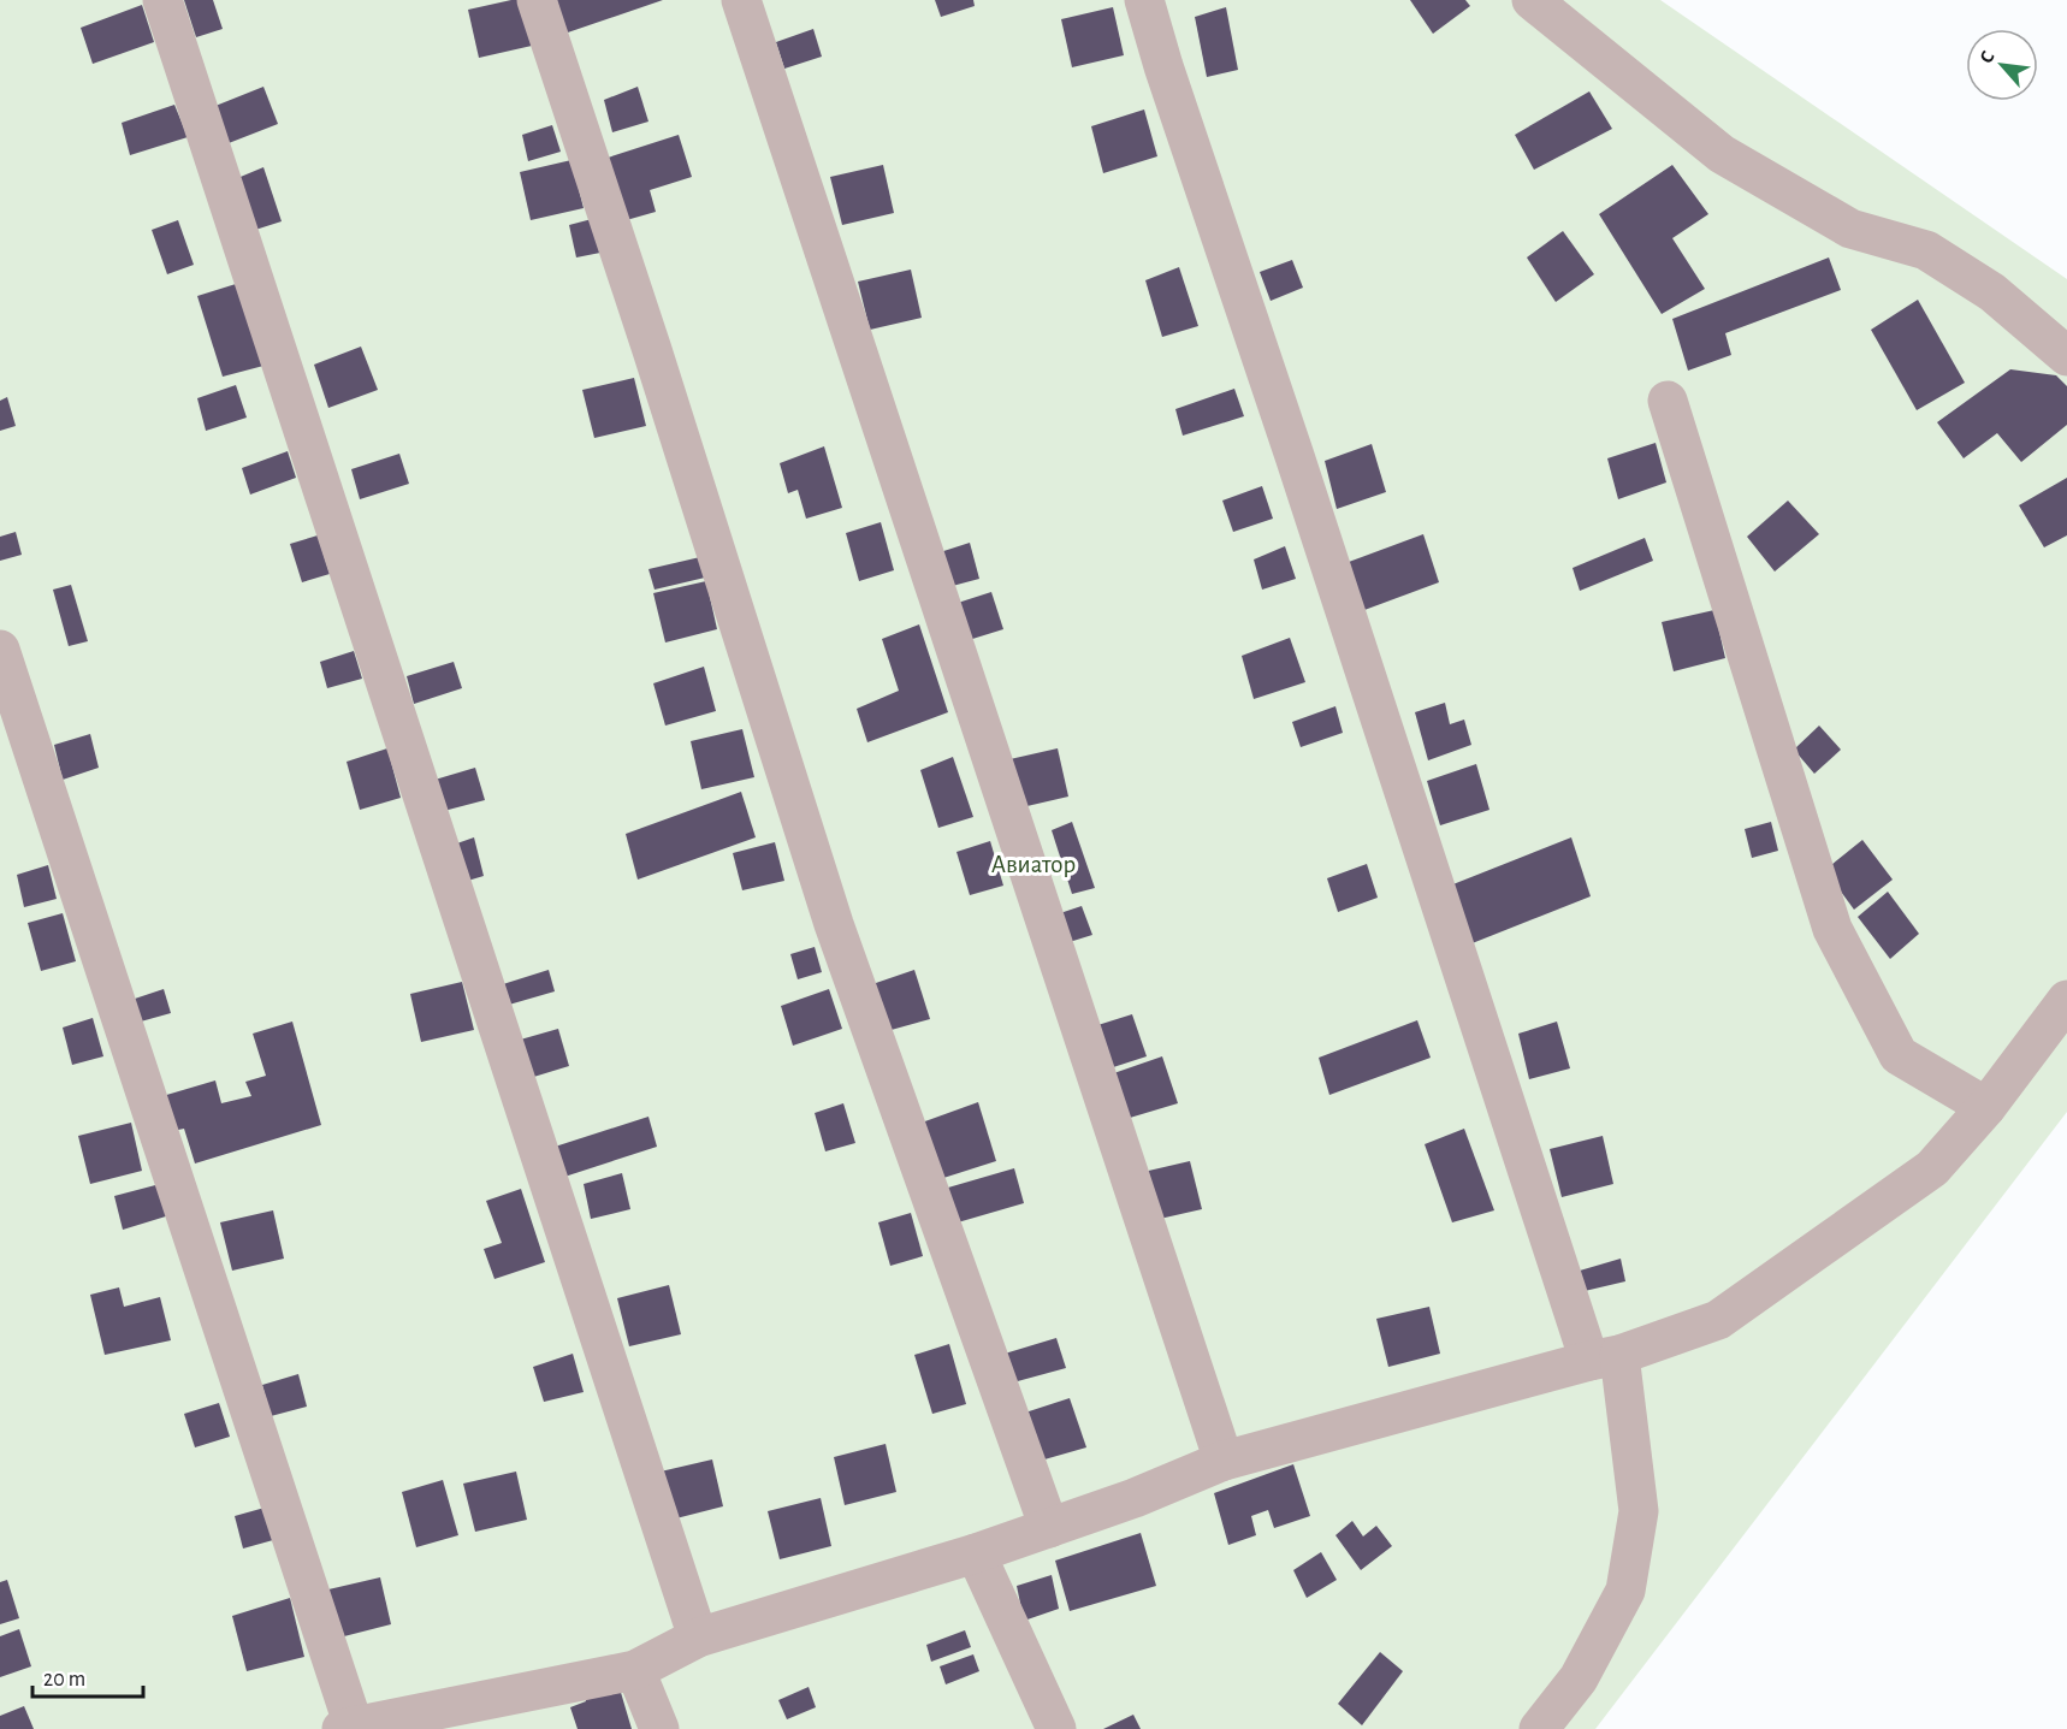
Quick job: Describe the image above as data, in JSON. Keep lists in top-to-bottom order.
{
  "parks": ["Авиатор"],
  "scale_bar": "20 m",
  "north": "top left"
}
